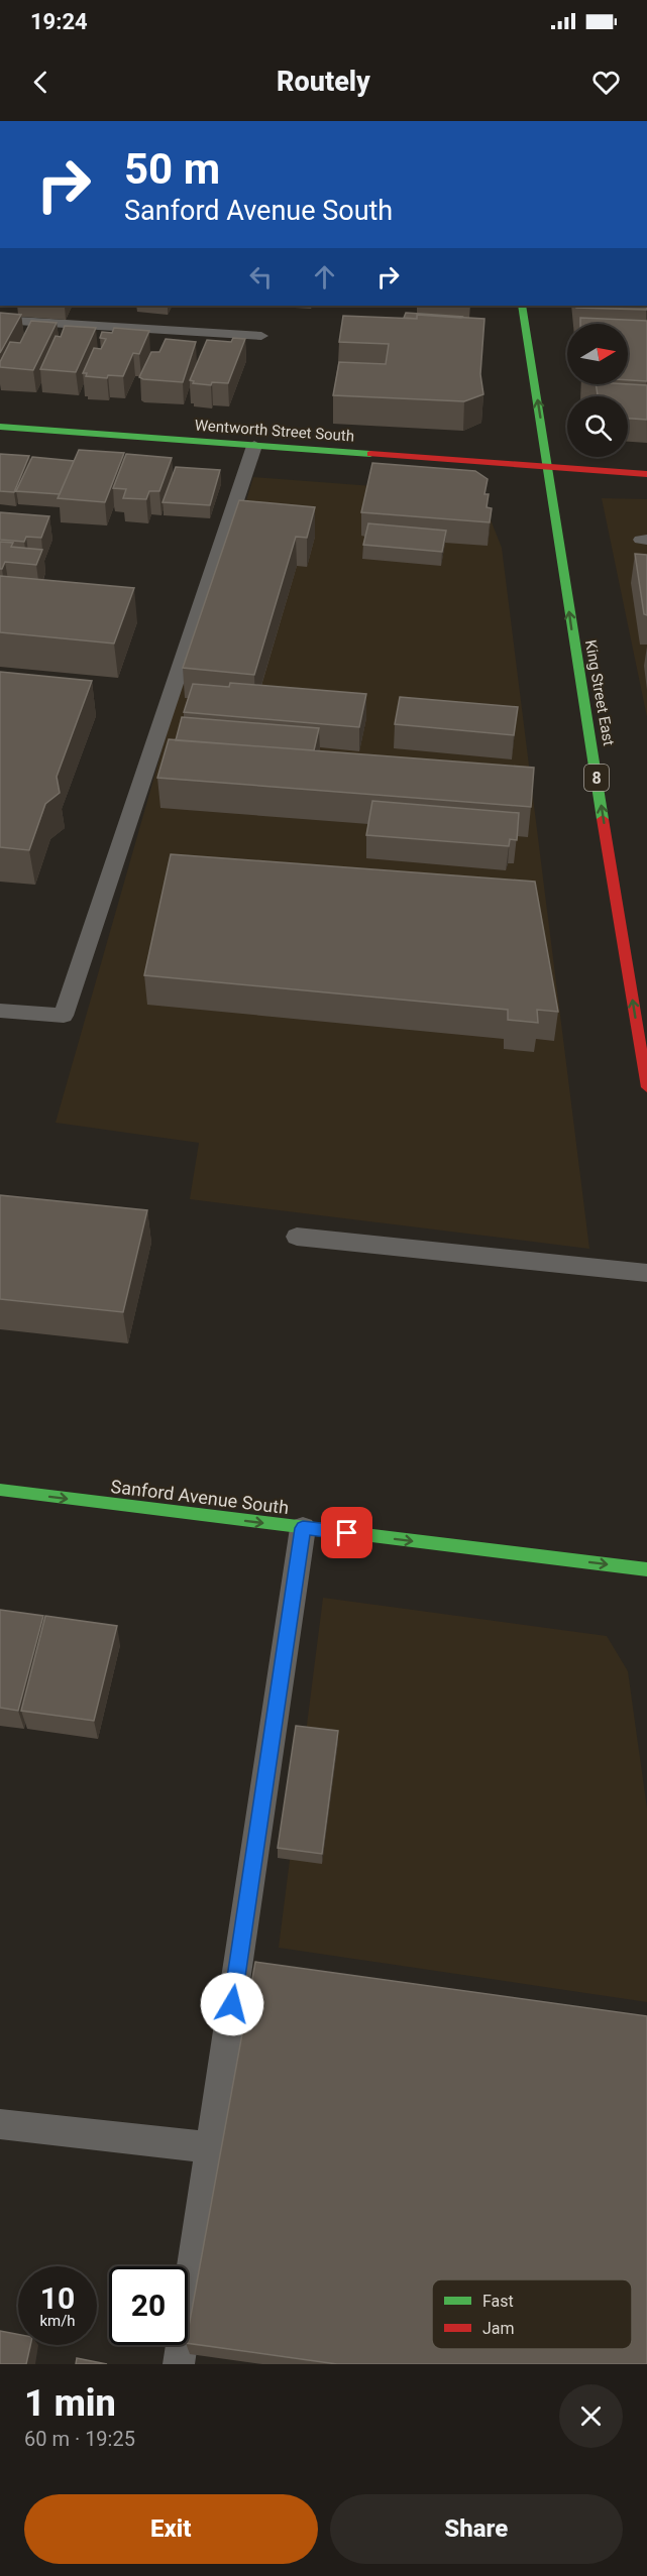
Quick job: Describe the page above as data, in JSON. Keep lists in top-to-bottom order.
{
  "streets": {
    "main road": [
      "Wentworth Street South",
      "King Street East",
      "8",
      "Sanford Avenue South"
    ]
  },
  "crossings": [
    ["Wentworth Street South", "King Street East"]
  ],
  "one_way": ["King Street East", "Sanford Avenue South"],
  "legend": ["Fast", "Jam"],
  "north": "right",
  "page": {
    "status": "19:24",
    "header": "Routely",
    "turn": ["50 m", "Sanford Avenue South"],
    "speed": "10 km/h",
    "limit": "20",
    "heading": ["1 min", "60 m · 19:25"],
    "buttons": ["Exit", "Share"]
  }
}
